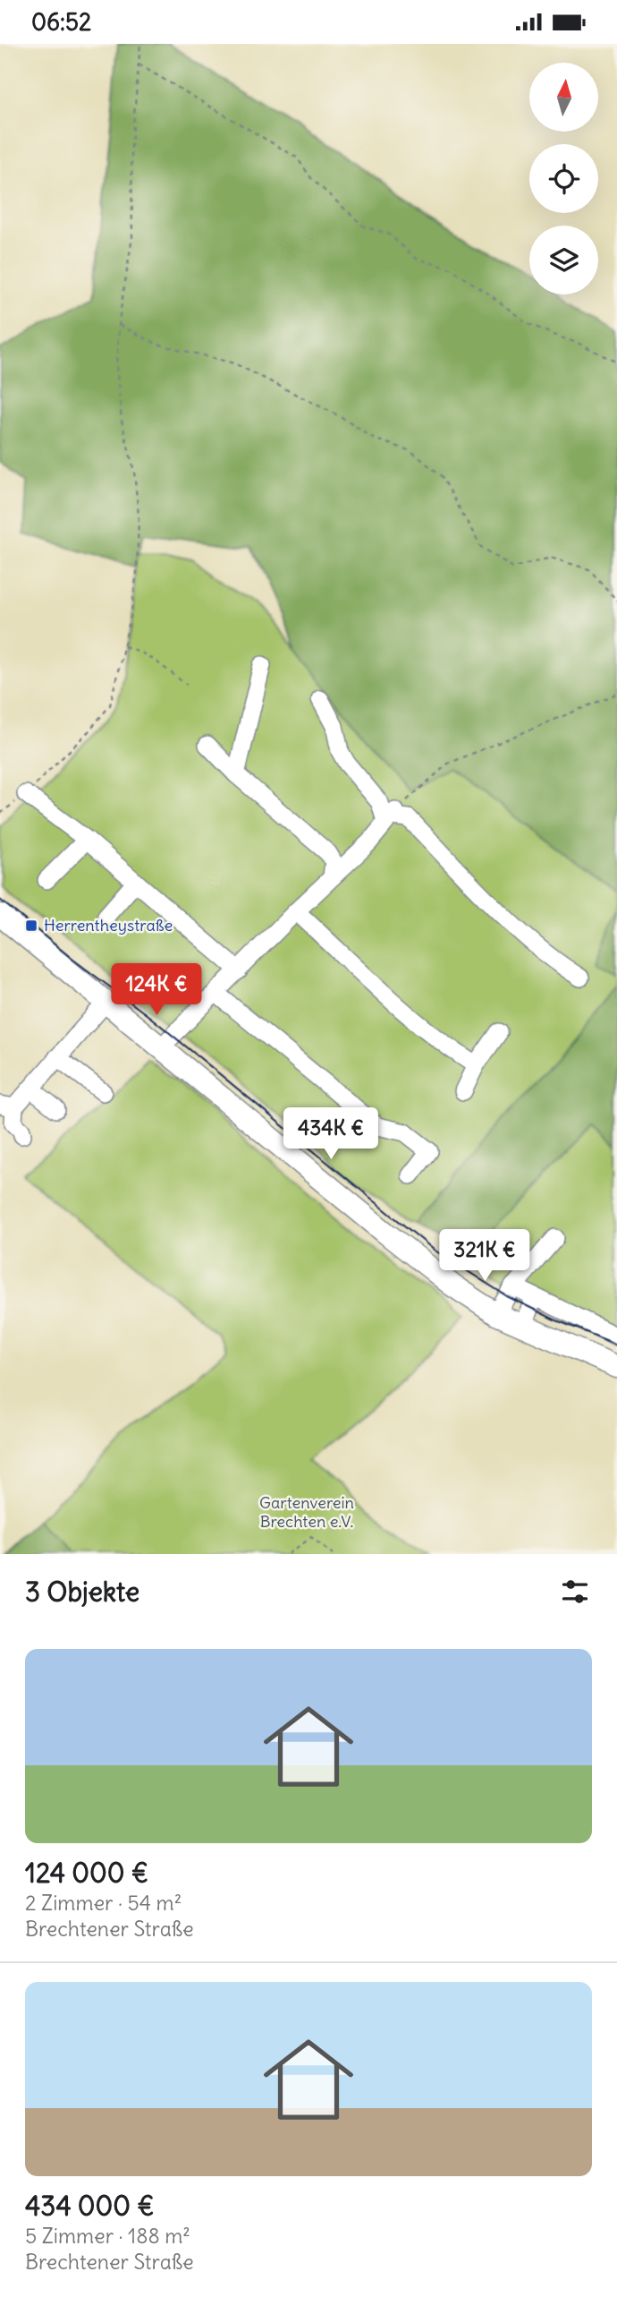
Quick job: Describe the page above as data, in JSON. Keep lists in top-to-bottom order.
{
  "parks": ["Gartenverein Brechten e.V."],
  "places": {
    "transit": ["Herrentheystraße"]
  },
  "north": "top",
  "page": {
    "status": "06:52",
    "price": ["124K €", "434K €", "321K €"],
    "heading": "3 Objekte",
    "list": [
      {
        "name": "124 000 €",
        "note": "2 Zimmer · 54 m² · Brechtener Straße"
      },
      {
        "name": "434 000 €",
        "note": "5 Zimmer · 188 m² · Brechtener Straße"
      }
    ]
  }
}
